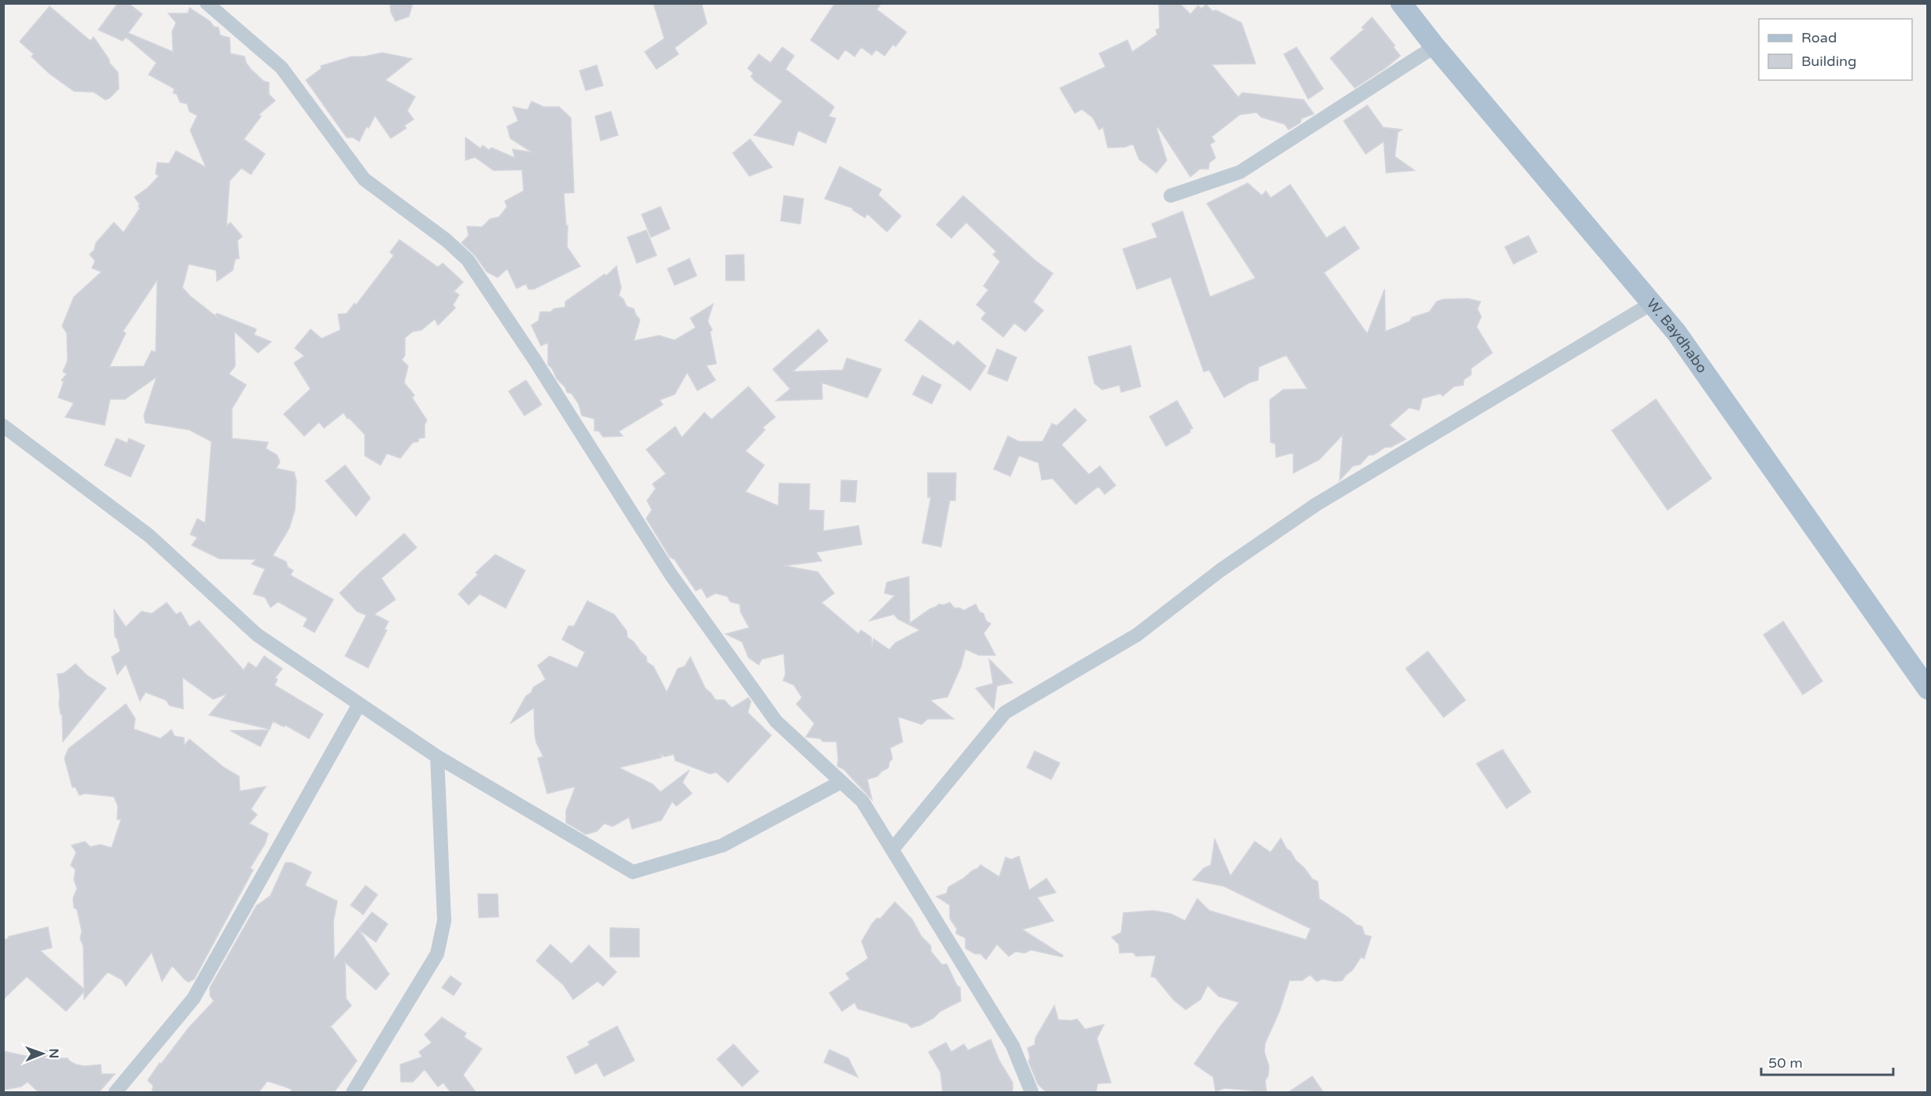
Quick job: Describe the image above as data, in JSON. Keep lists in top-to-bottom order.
{
  "streets": {
    "main road": ["W. Baydhabo"]
  },
  "legend": ["Road", "Building"],
  "scale_bar": "50 m",
  "north": "right"
}
